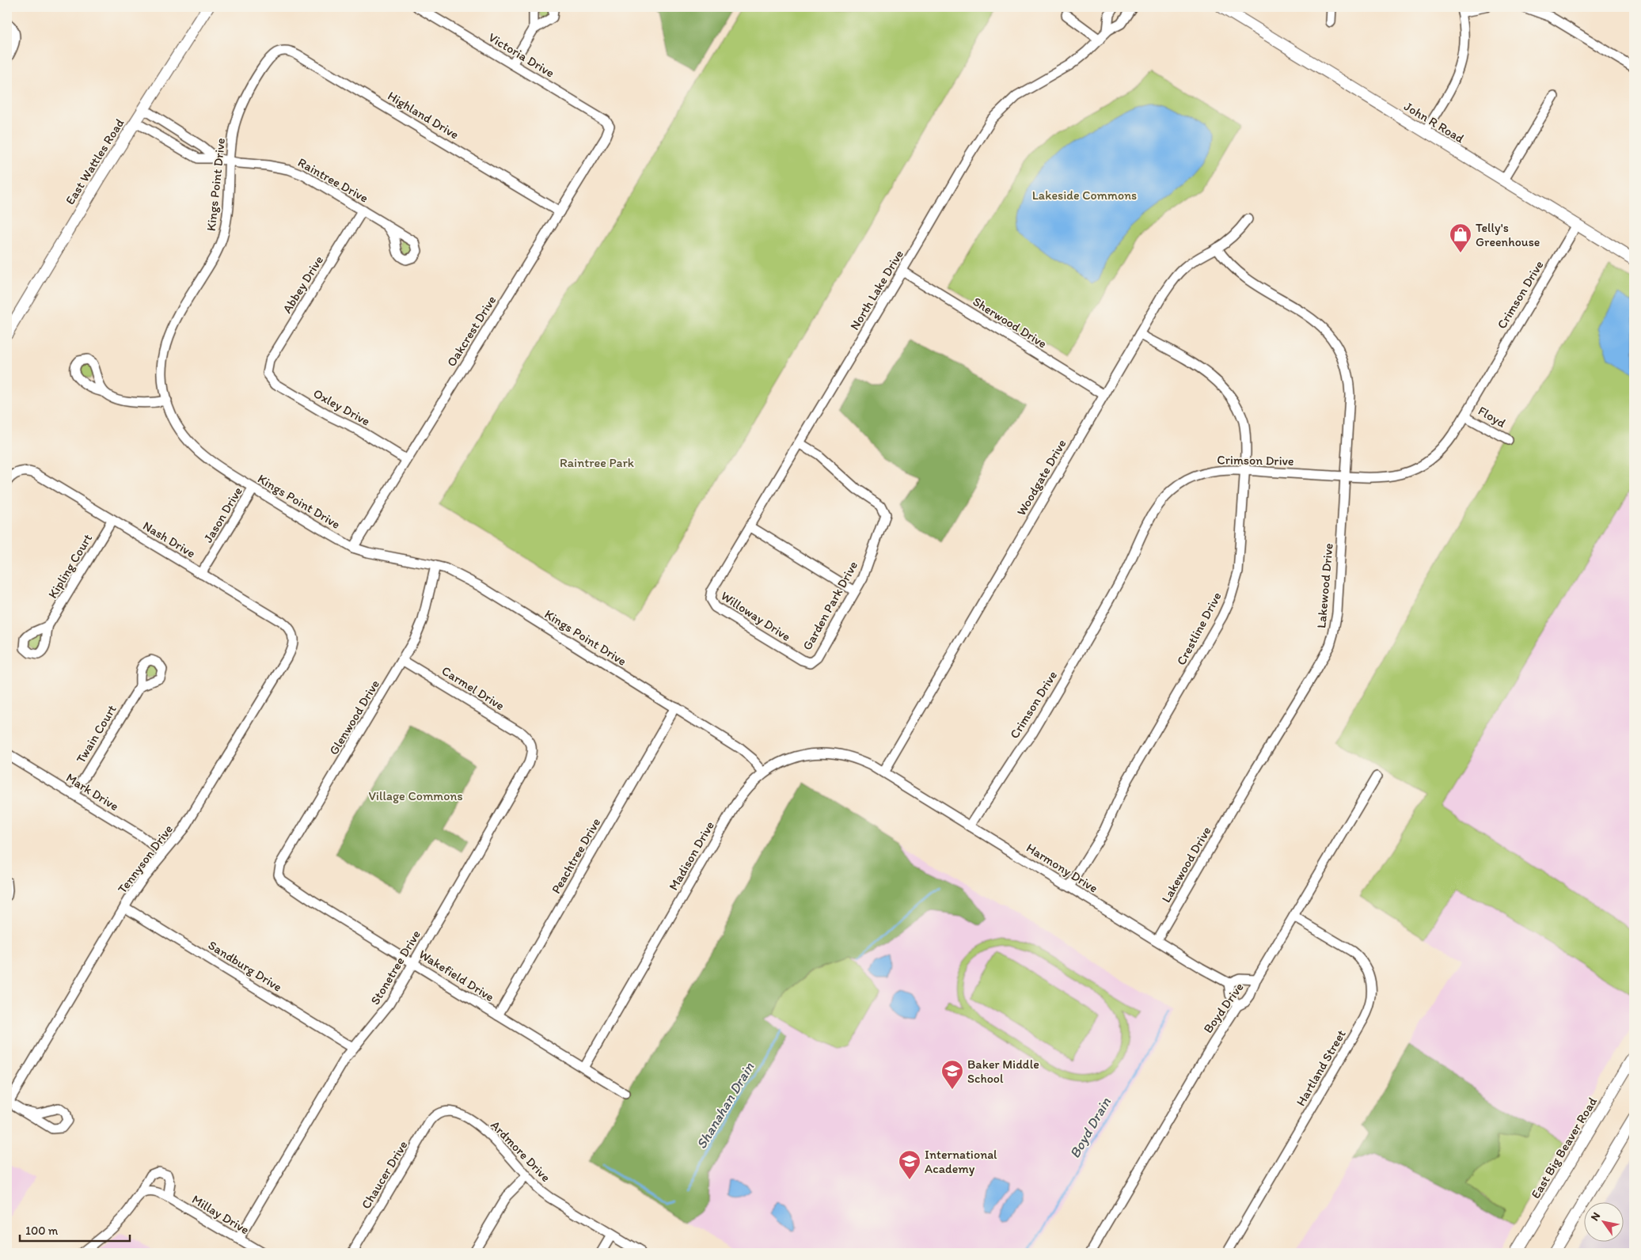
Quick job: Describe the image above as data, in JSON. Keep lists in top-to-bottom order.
{
  "streets": {
    "main road": ["John R Road", "East Wattles Road", "East Big Beaver Road"],
    "street": [
      "Victoria Drive",
      "Highland Drive",
      "Raintree Drive",
      "Kings Point Drive",
      "Abbey Drive",
      "North Lake Drive",
      "Crimson Drive",
      "Sherwood Drive",
      "Oakcrest Drive",
      "Oxley Drive",
      "Floyd",
      "Woodgate Drive",
      "Jason Drive",
      "Nash Drive",
      "Kipling Court",
      "Lakewood Drive",
      "Garden Park Drive",
      "Willoway Drive",
      "Crestline Drive",
      "Carmel Drive",
      "Glenwood Drive",
      "Twain Court",
      "Mark Drive",
      "Peachtree Drive",
      "Madison Drive",
      "Tennyson Drive",
      "Harmony Drive",
      "Sandburg Drive",
      "Stonetree Drive",
      "Wakefield Drive",
      "Boyd Drive",
      "Hartland Street",
      "Ardmore Drive",
      "Chaucer Drive",
      "Millay Drive"
    ]
  },
  "crossings": [
    ["Victoria Drive", "Oakcrest Drive"],
    ["Highland Drive", "Kings Point Drive"],
    ["Highland Drive", "Oakcrest Drive"],
    ["John R Road", "Crimson Drive"],
    ["East Wattles Road", "Raintree Drive"],
    ["Raintree Drive", "Kings Point Drive"],
    ["Raintree Drive", "Abbey Drive"],
    ["Kings Point Drive", "Oakcrest Drive"],
    ["Kings Point Drive", "Jason Drive"],
    ["Kings Point Drive", "Glenwood Drive"],
    ["Kings Point Drive", "Peachtree Drive"],
    ["Kings Point Drive", "Madison Drive"],
    ["Abbey Drive", "Oxley Drive"],
    ["North Lake Drive", "Sherwood Drive"],
    ["North Lake Drive", "Garden Park Drive"],
    ["North Lake Drive", "Willoway Drive"],
    ["Crimson Drive", "Floyd"],
    ["Crimson Drive", "Lakewood Drive"],
    ["Crimson Drive", "Crestline Drive"],
    ["Crimson Drive", "Harmony Drive"],
    ["Sherwood Drive", "Woodgate Drive"],
    ["Oakcrest Drive", "Oxley Drive"],
    ["Woodgate Drive", "Lakewood Drive"],
    ["Woodgate Drive", "Crestline Drive"],
    ["Woodgate Drive", "Madison Drive"],
    ["Woodgate Drive", "Harmony Drive"],
    ["Jason Drive", "Nash Drive"],
    ["Nash Drive", "Kipling Court"],
    ["Nash Drive", "Tennyson Drive"],
    ["Lakewood Drive", "Harmony Drive"],
    ["Garden Park Drive", "Willoway Drive"],
    ["Crestline Drive", "Harmony Drive"],
    ["Carmel Drive", "Glenwood Drive"],
    ["Carmel Drive", "Stonetree Drive"],
    ["Glenwood Drive", "Wakefield Drive"],
    ["Twain Court", "Mark Drive"],
    ["Mark Drive", "Tennyson Drive"],
    ["Peachtree Drive", "Wakefield Drive"],
    ["Madison Drive", "Harmony Drive"],
    ["Madison Drive", "Wakefield Drive"],
    ["Tennyson Drive", "Sandburg Drive"],
    ["Sandburg Drive", "Stonetree Drive"],
    ["Stonetree Drive", "Wakefield Drive"],
    ["Stonetree Drive", "Millay Drive"],
    ["Boyd Drive", "Hartland Street"],
    ["Ardmore Drive", "Chaucer Drive"]
  ],
  "water": ["Shanahan Drain", "Boyd Drain"],
  "parks": ["Lakeside Commons", "Raintree Park", "Village Commons"],
  "places": {
    "shop": ["Telly's Greenhouse"],
    "school or university": ["Baker Middle School", "International Academy"]
  },
  "scale_bar": "100 m",
  "north": "top left"
}
